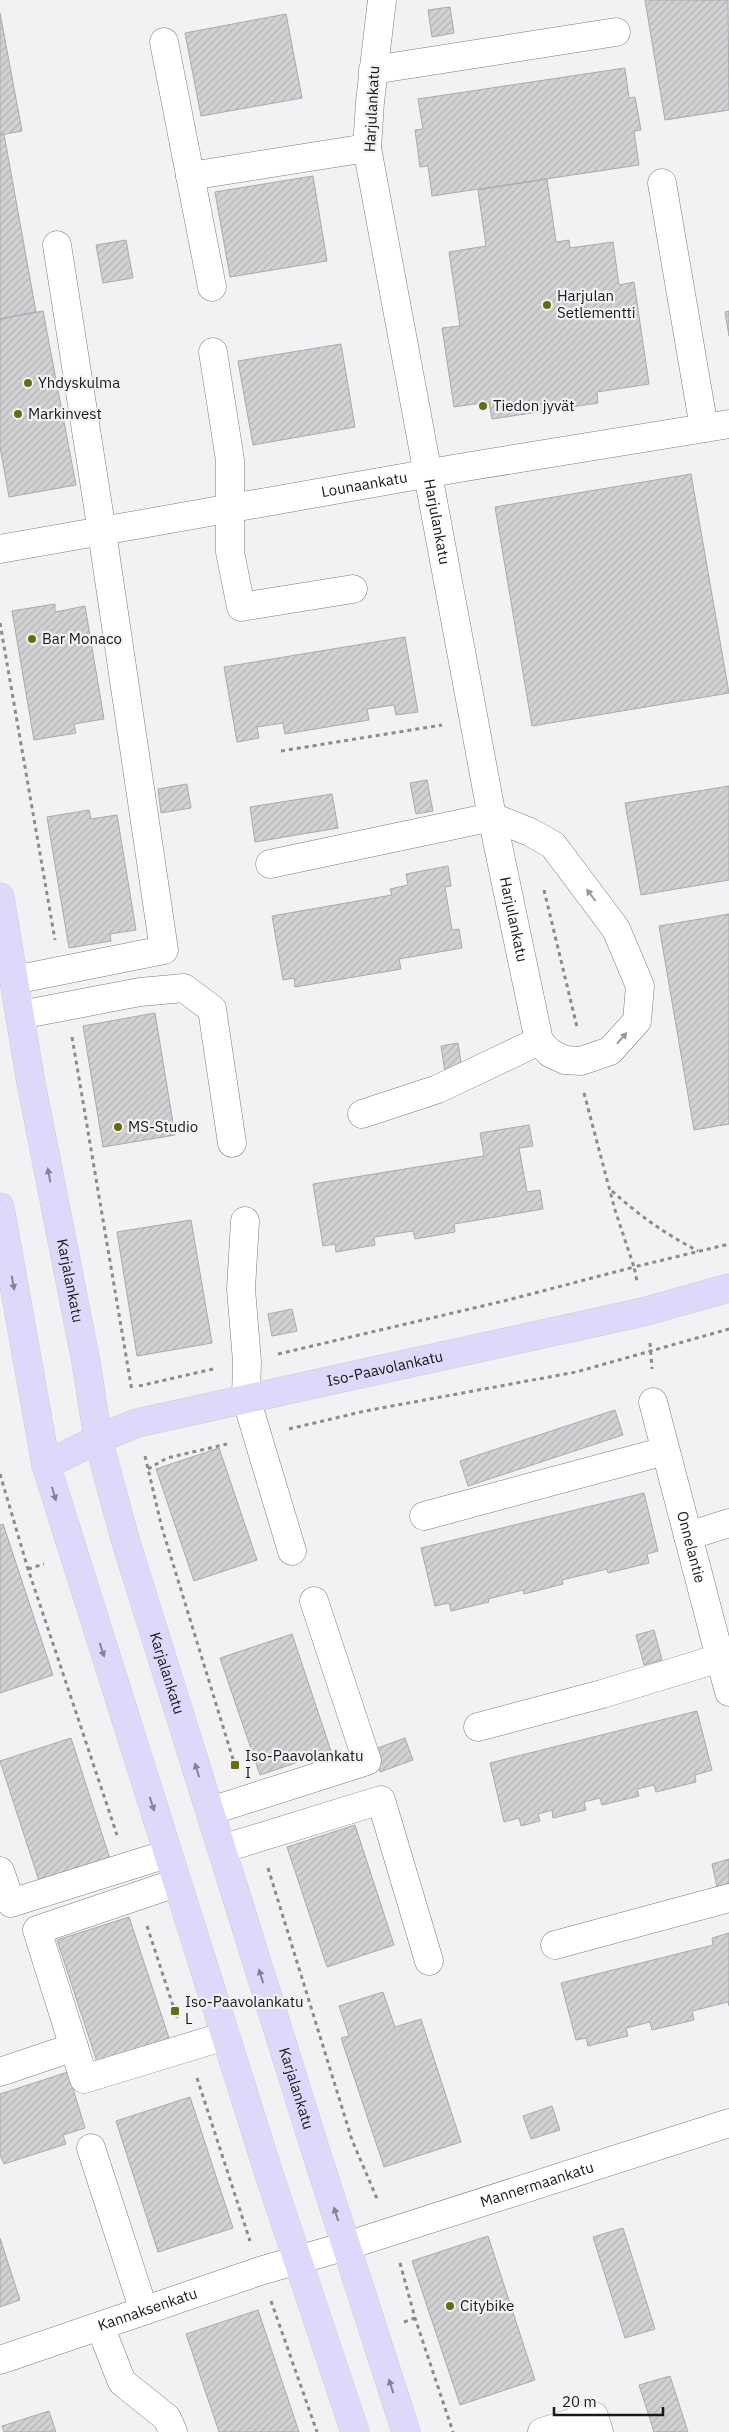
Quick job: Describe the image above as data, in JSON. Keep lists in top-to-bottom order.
{
  "streets": {
    "main road": ["Karjalankatu", "Iso-Paavolankatu"],
    "street": [
      "Harjulankatu",
      "Lounaankatu",
      "Onnelantie",
      "Mannermaankatu",
      "Kannaksenkatu"
    ]
  },
  "crossings": [
    ["Harjulankatu", "Lounaankatu"],
    ["Karjalankatu", "Iso-Paavolankatu"],
    ["Karjalankatu", "Mannermaankatu"],
    ["Mannermaankatu", "Kannaksenkatu"]
  ],
  "places": {
    "other": [
      "Harjulan Setlementti",
      "Yhdyskulma",
      "Tiedon jyvät",
      "Markinvest",
      "Bar Monaco",
      "MS-Studio",
      "Citybike"
    ],
    "transit": ["Iso-Paavolankatu I", "Iso-Paavolankatu L"]
  },
  "scale_bar": "20 m"
}
